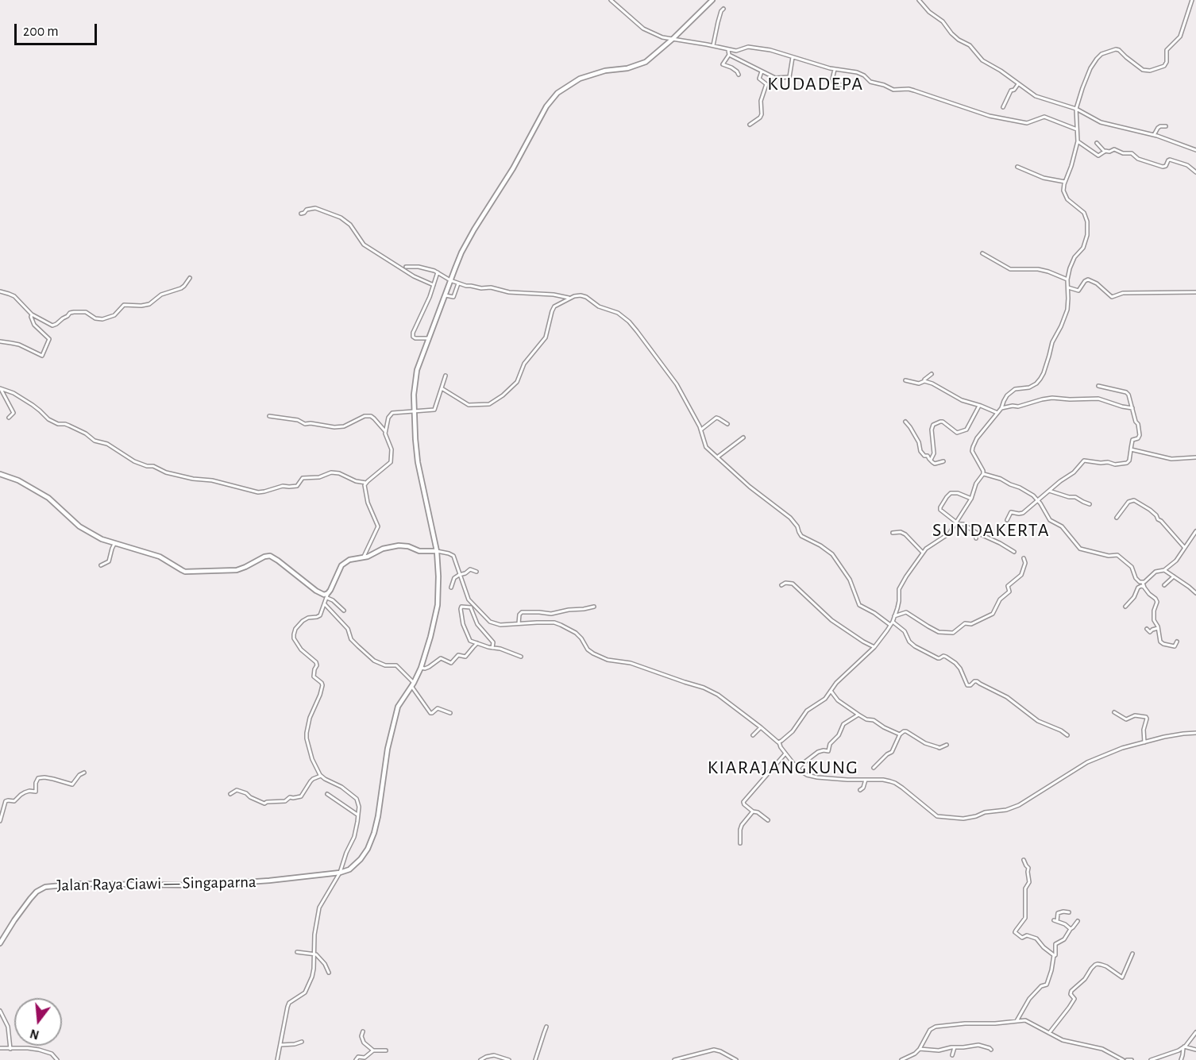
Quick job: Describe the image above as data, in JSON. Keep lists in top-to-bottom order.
{
  "streets": {
    "main road": ["Jalan Raya Ciawi — Singaparna"]
  },
  "districts": ["KUDADEPA", "SUNDAKERTA", "KIARAJANGKUNG"],
  "scale_bar": "200 m",
  "north": "bottom"
}
